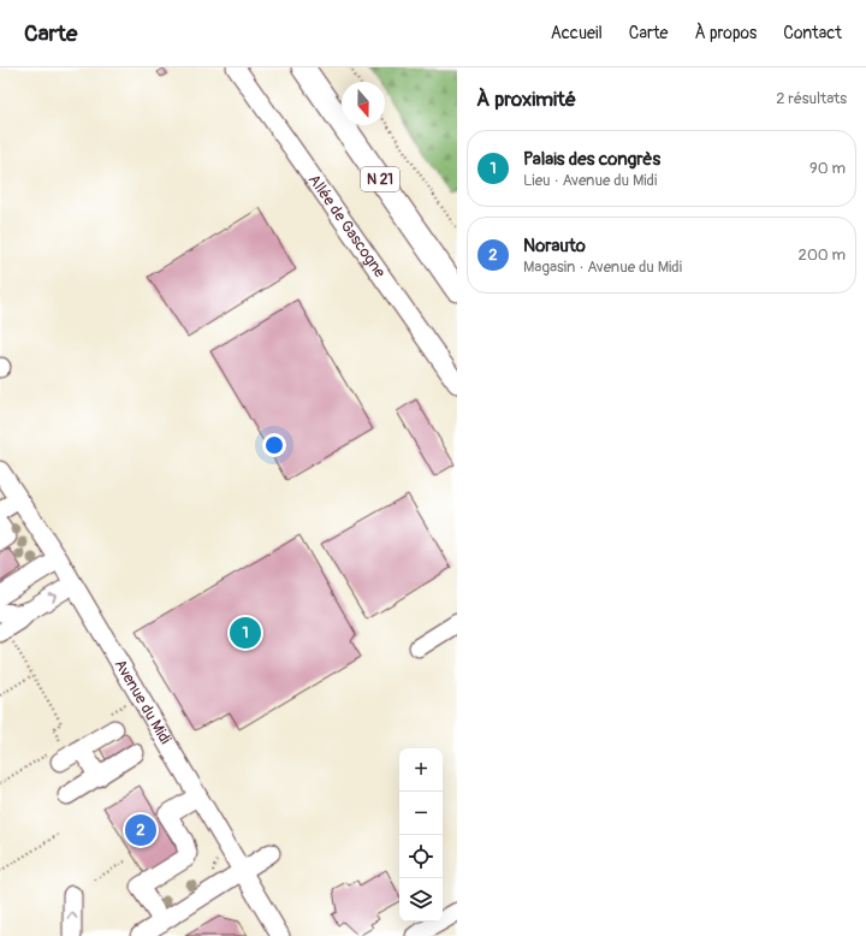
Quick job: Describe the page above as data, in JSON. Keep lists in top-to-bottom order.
{
  "streets": {
    "main road": ["N 21"],
    "street": ["Allée de Gascogne", "Avenue du Midi"]
  },
  "north": "bottom",
  "page": {
    "header": "Carte",
    "nav": [
      "Accueil",
      "Carte",
      "À propos",
      "Contact"
    ],
    "heading": ["À proximité", "2 résultats"],
    "list": [
      {
        "mark": "1",
        "name": "Palais des congrès",
        "note": "Lieu · Avenue du Midi",
        "value": "90 m"
      },
      {
        "mark": "2",
        "name": "Norauto",
        "note": "Magasin · Avenue du Midi",
        "value": "200 m"
      }
    ],
    "pins": ["1", "2"],
    "map_buttons": ["+", "−"]
  }
}
